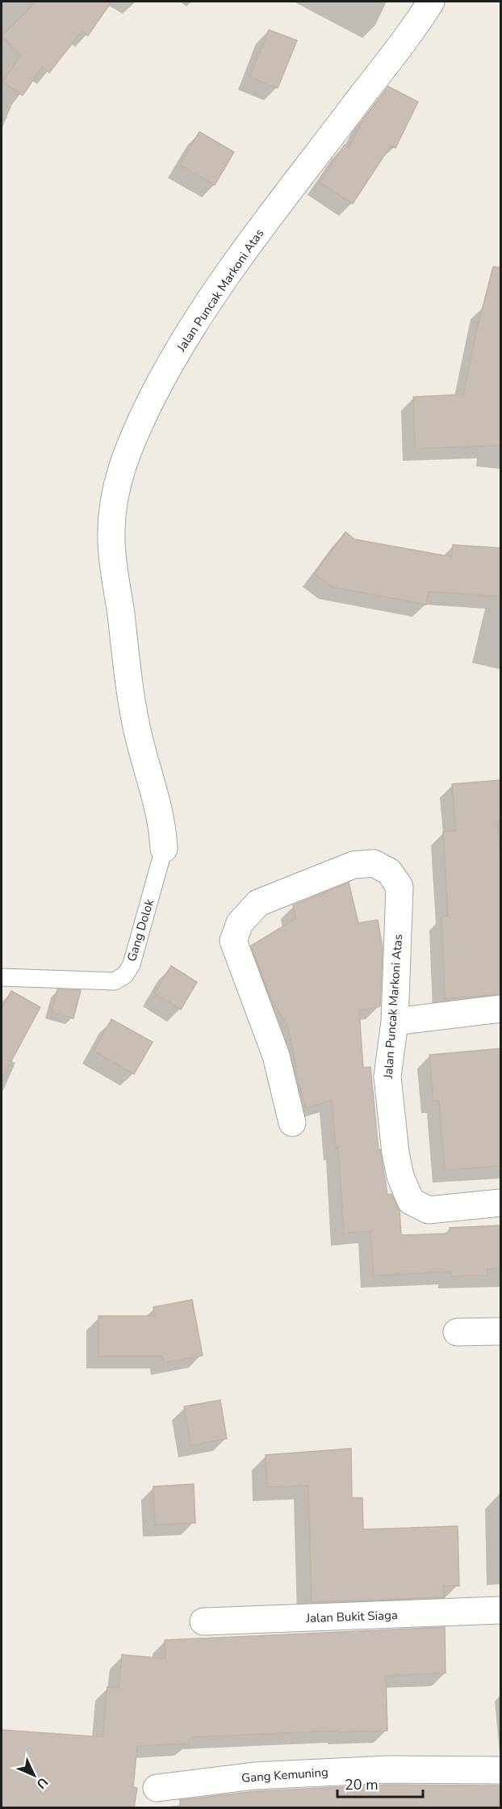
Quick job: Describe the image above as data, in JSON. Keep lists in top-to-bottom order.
{
  "streets": {
    "street": ["Jalan Puncak Markoni Atas", "Jalan Bukit Siaga", "Gang Kemuning"],
    "lane": ["Gang Dolok"]
  },
  "crossings": [
    ["Jalan Puncak Markoni Atas", "Gang Dolok"]
  ],
  "scale_bar": "20 m",
  "north": "bottom right"
}
